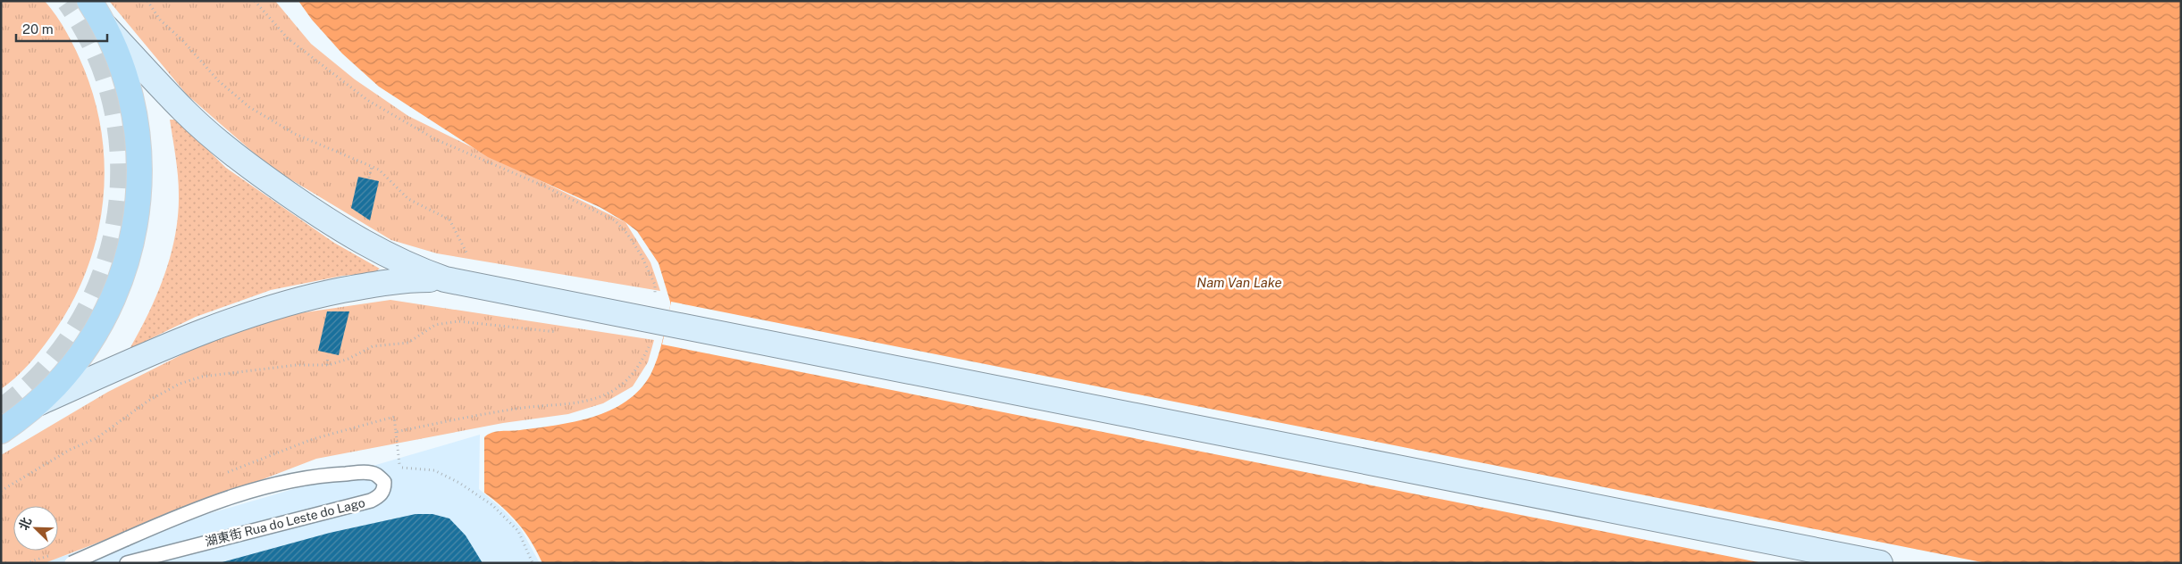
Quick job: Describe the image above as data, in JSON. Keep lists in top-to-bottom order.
{
  "streets": {
    "lane": ["湖東街 Rua do Leste do Lago"]
  },
  "water": ["Nam Van Lake"],
  "scale_bar": "20 m",
  "north": "top left"
}
